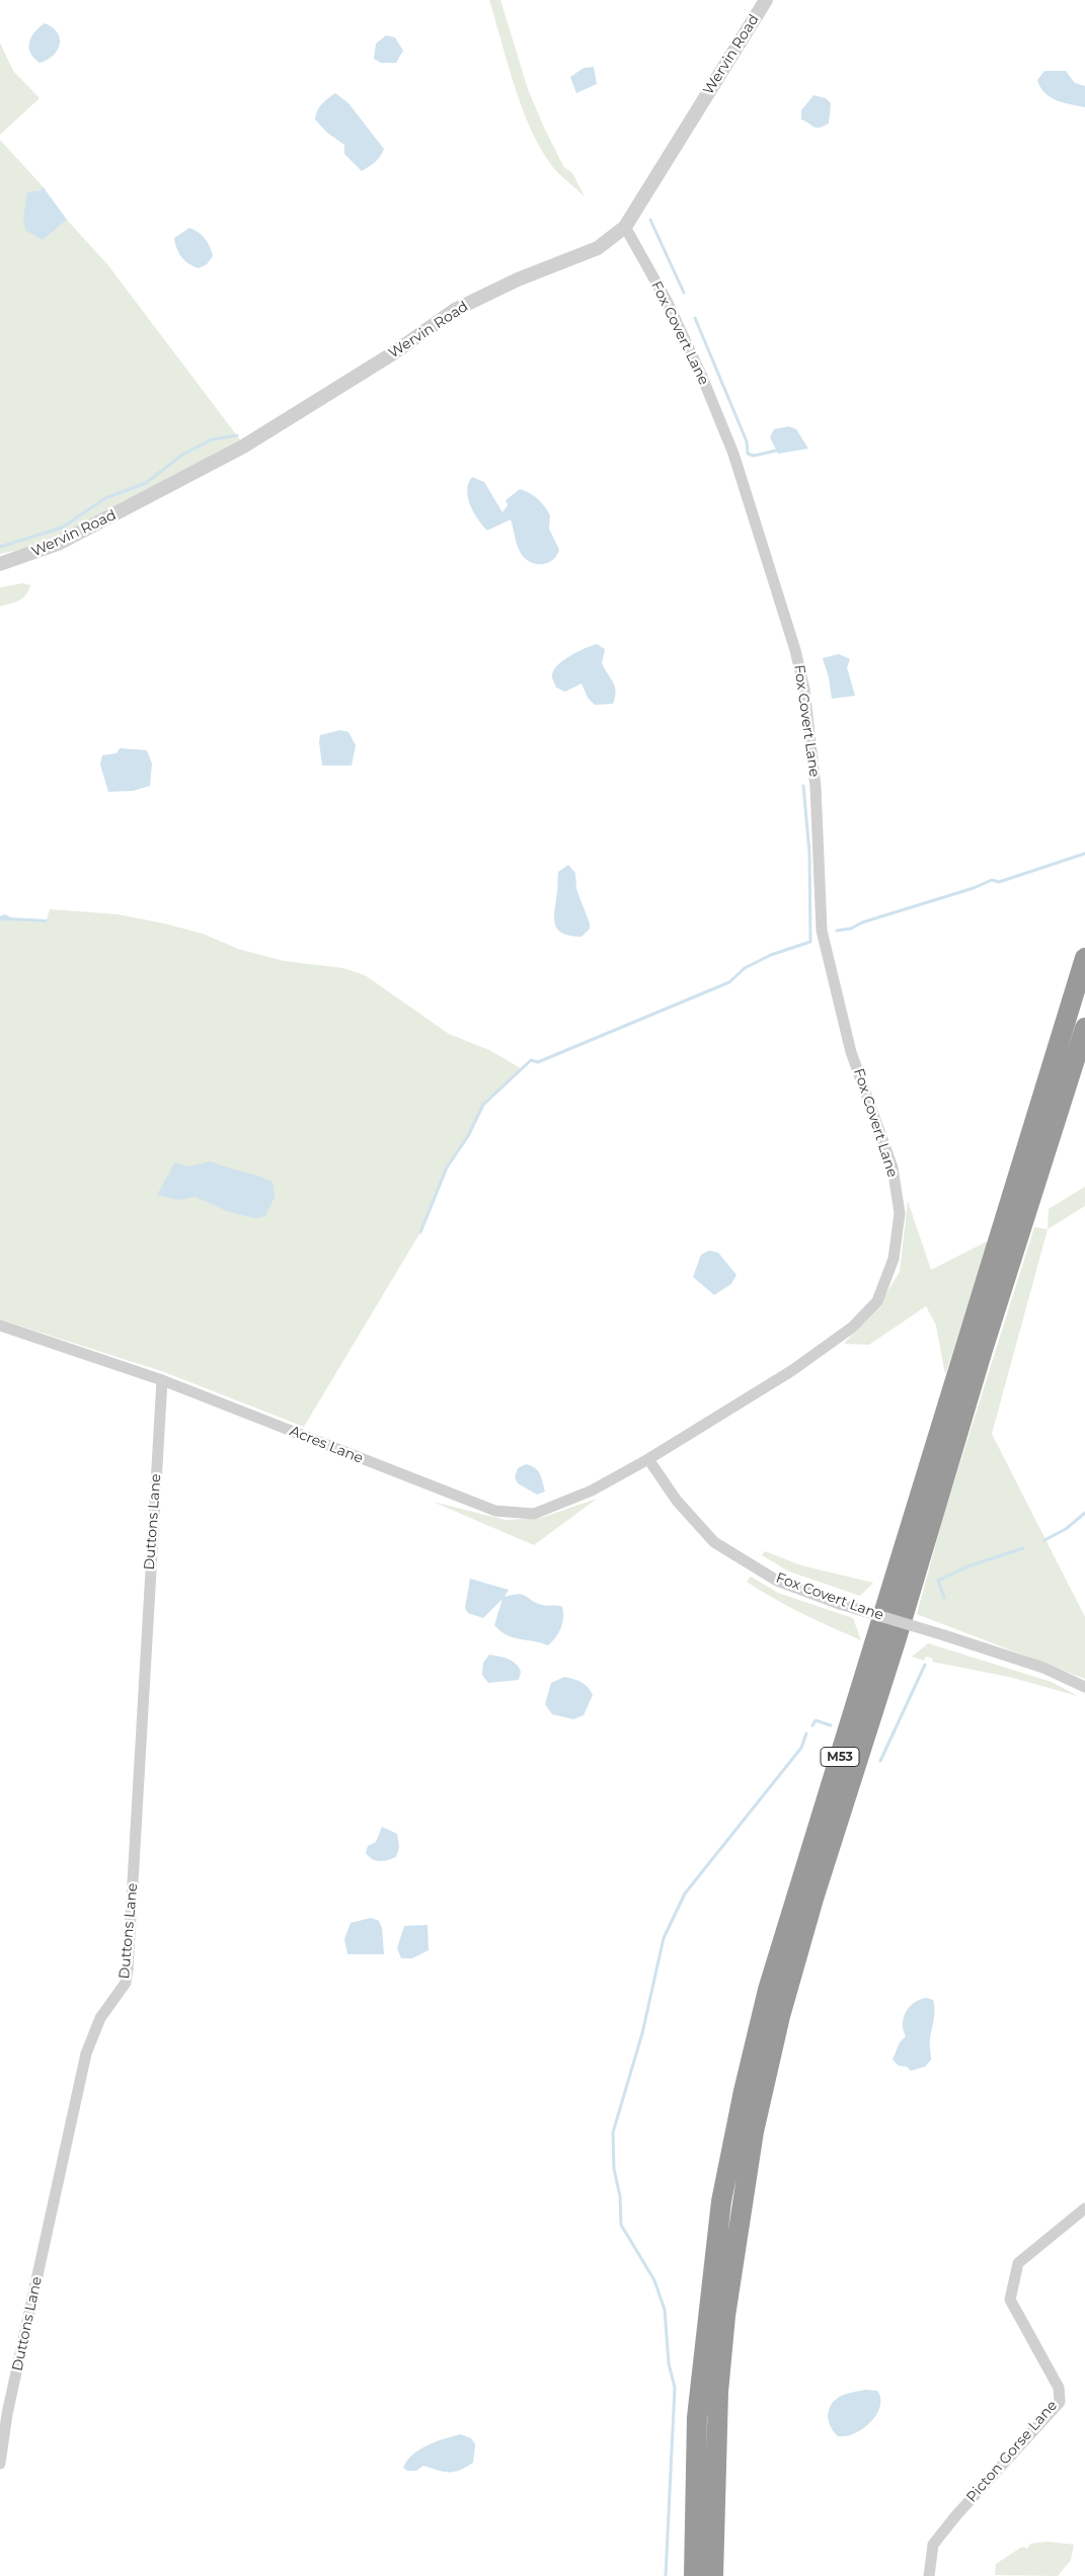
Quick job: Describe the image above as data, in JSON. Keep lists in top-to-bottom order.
{
  "streets": {
    "highway": ["M53"],
    "street": [
      "Wervin Road",
      "Fox Covert Lane",
      "Acres Lane",
      "Duttons Lane",
      "Picton Gorse Lane"
    ]
  },
  "crossings": [
    ["Wervin Road", "Fox Covert Lane"],
    ["Fox Covert Lane", "Acres Lane"],
    ["Acres Lane", "Duttons Lane"]
  ]
}
